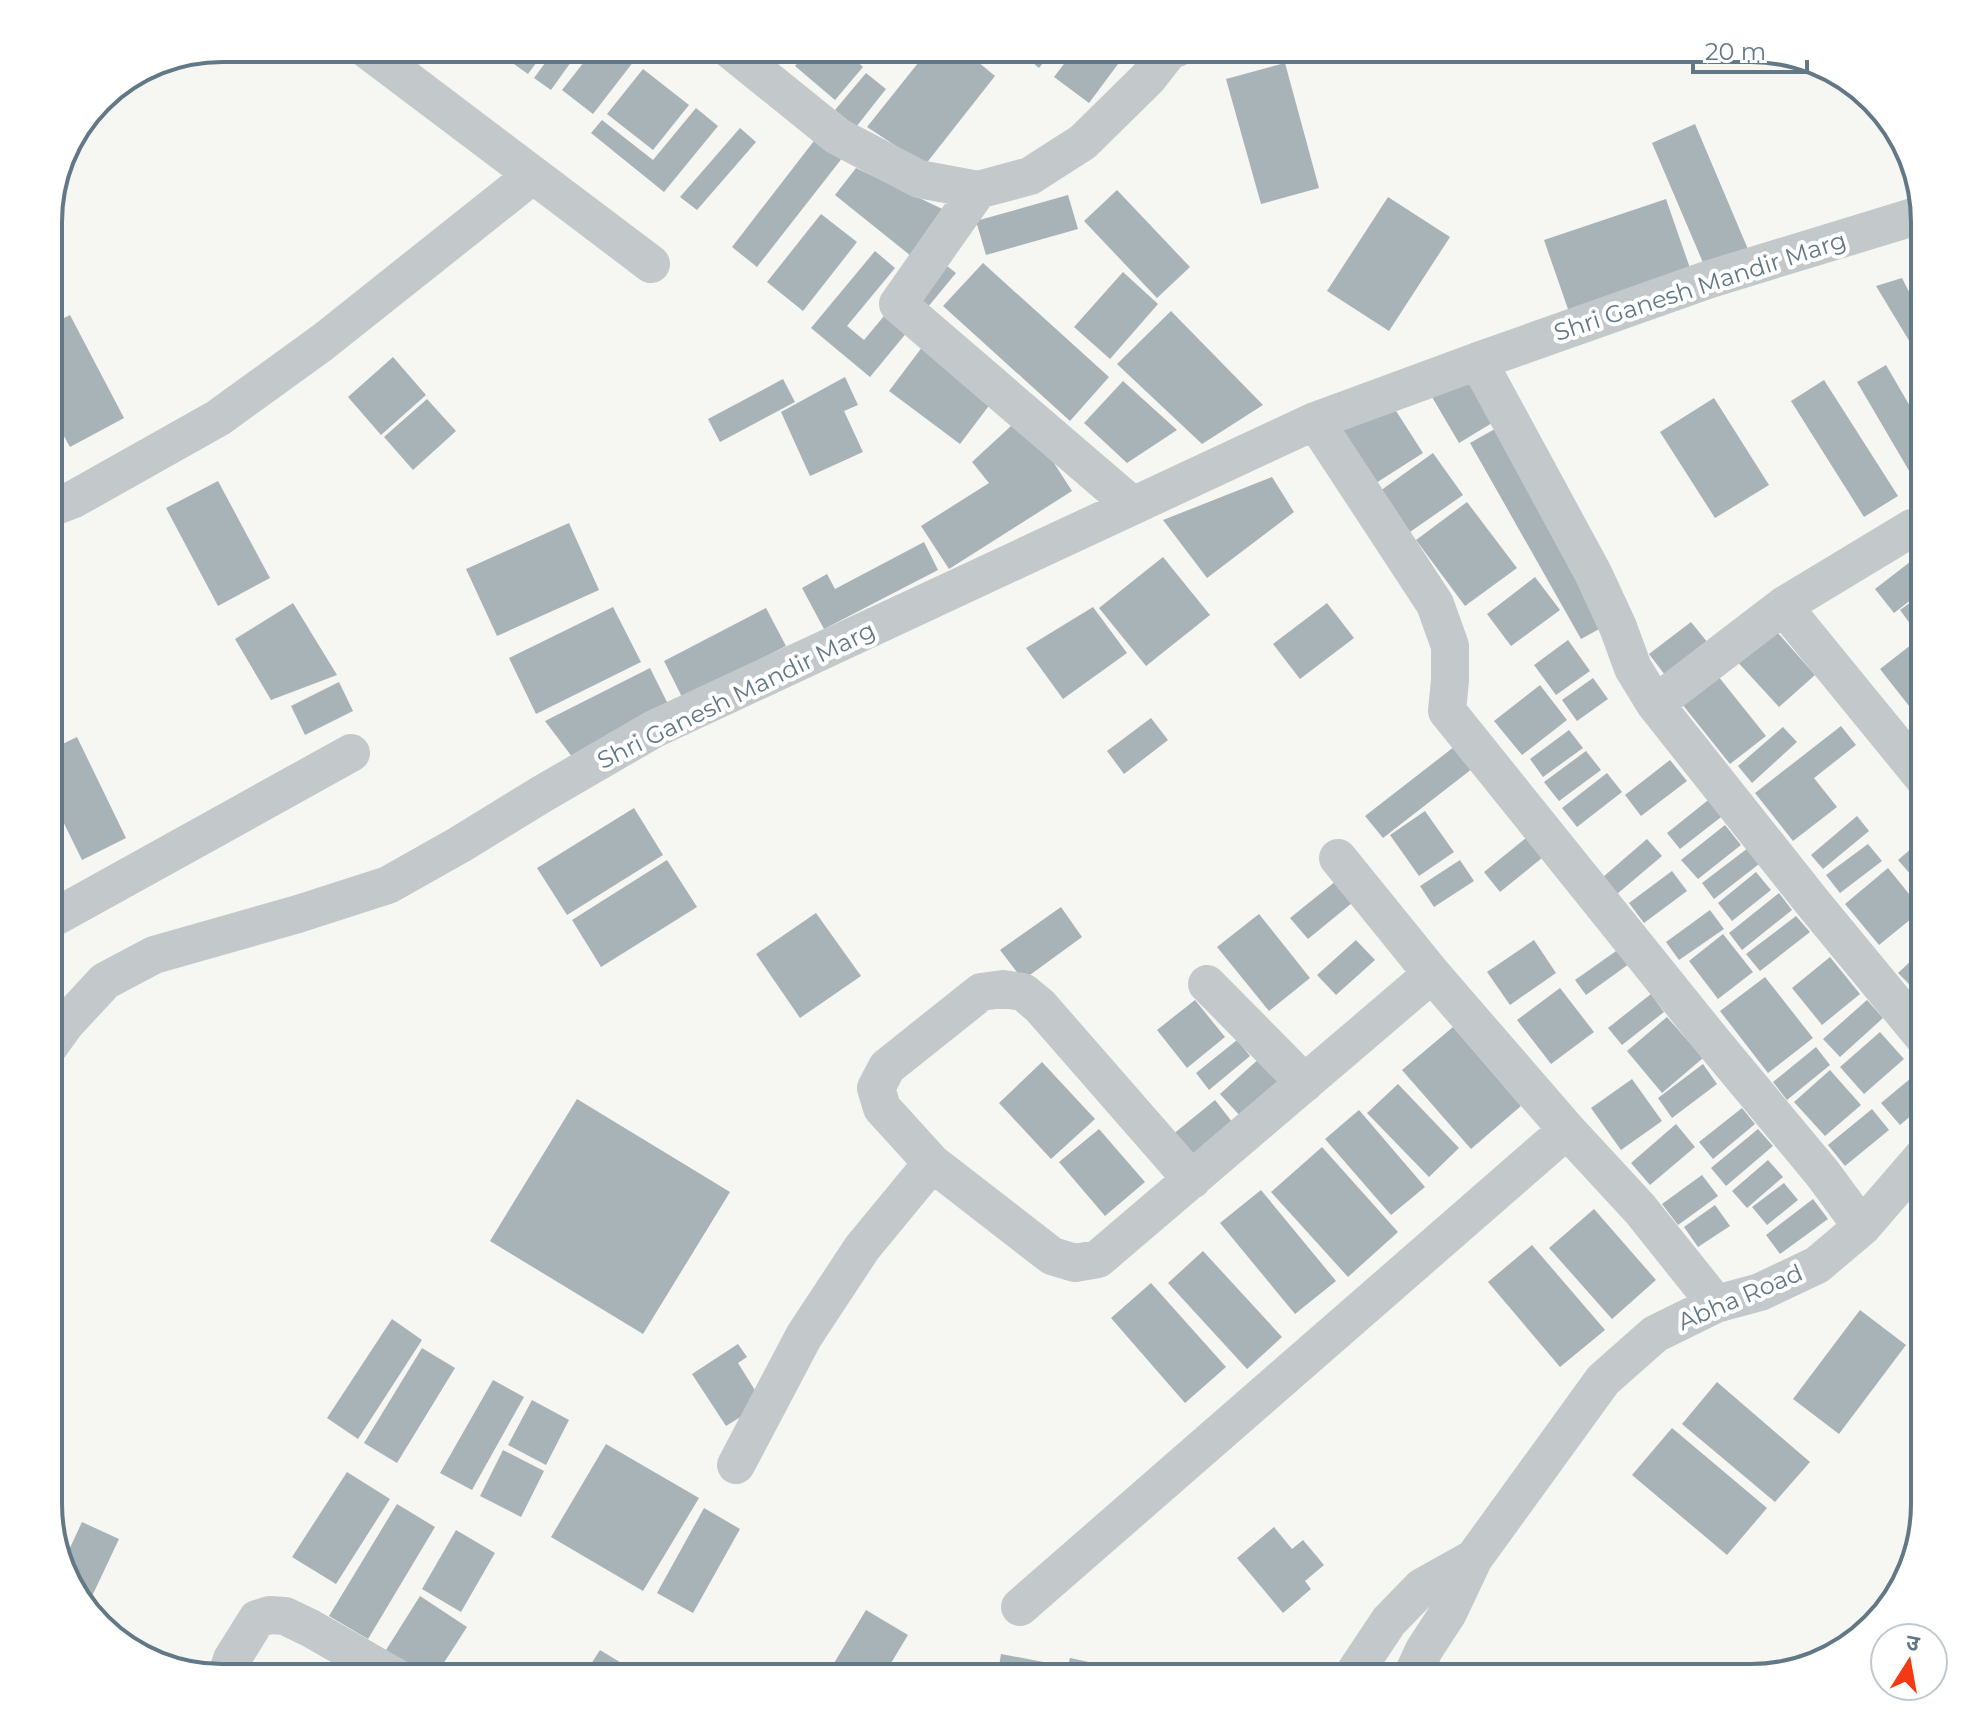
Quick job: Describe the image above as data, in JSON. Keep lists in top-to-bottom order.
{
  "streets": {
    "street": ["Shri Ganesh Mandir Marg", "Abha Road"]
  },
  "scale_bar": "20 m",
  "north": "top"
}
